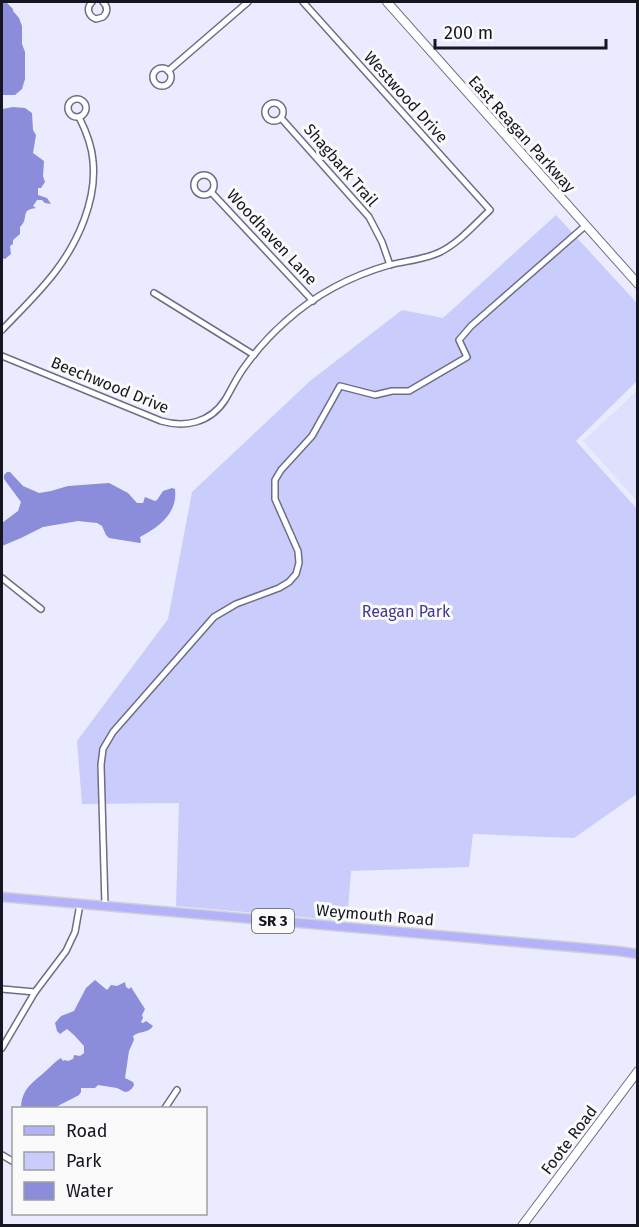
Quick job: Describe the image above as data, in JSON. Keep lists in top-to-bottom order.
{
  "streets": {
    "main road": ["Weymouth Road", "SR 3"],
    "street": [
      "Westwood Drive",
      "East Reagan Parkway",
      "Shagbark Trail",
      "Woodhaven Lane",
      "Beechwood Drive",
      "Foote Road"
    ]
  },
  "crossings": [
    ["Westwood Drive", "Beechwood Drive"],
    ["Shagbark Trail", "Beechwood Drive"],
    ["Woodhaven Lane", "Beechwood Drive"]
  ],
  "parks": ["Reagan Park"],
  "legend": ["Road", "Park", "Water"],
  "scale_bar": "200 m"
}
